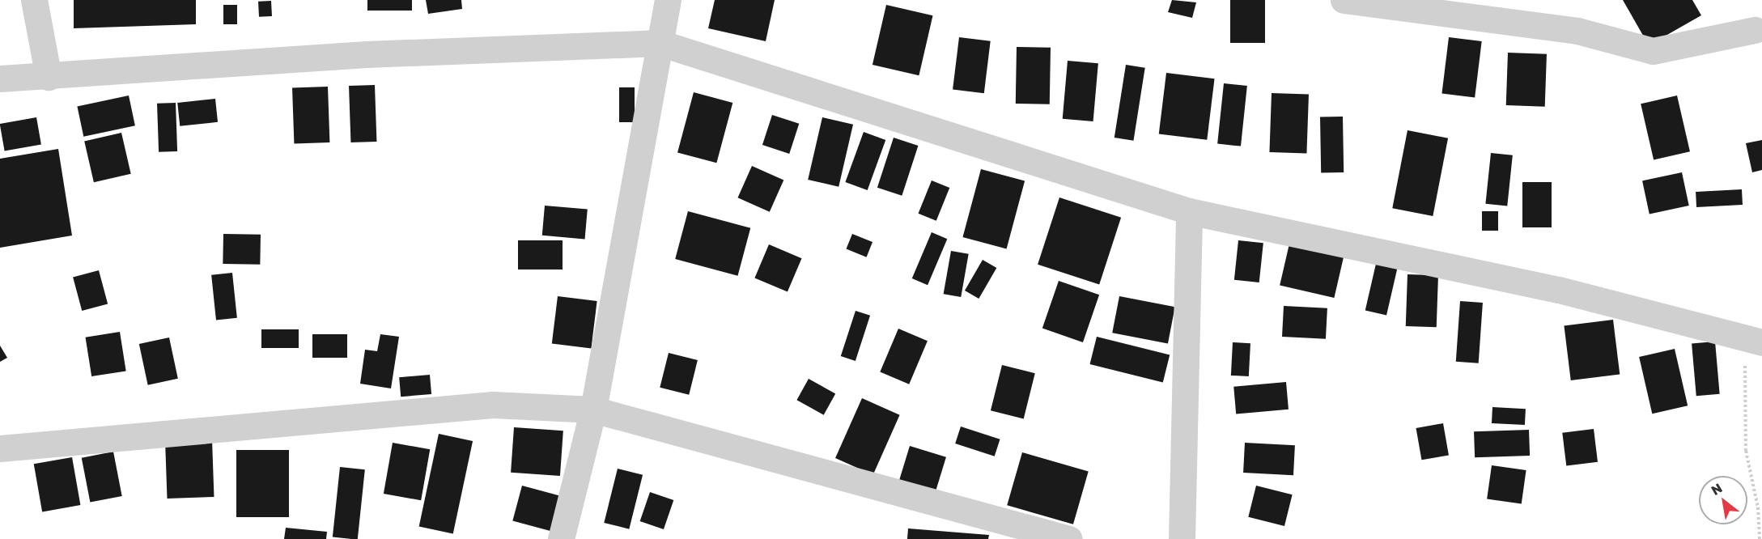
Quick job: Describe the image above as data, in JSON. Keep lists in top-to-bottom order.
{
  "north": "top left"
}
